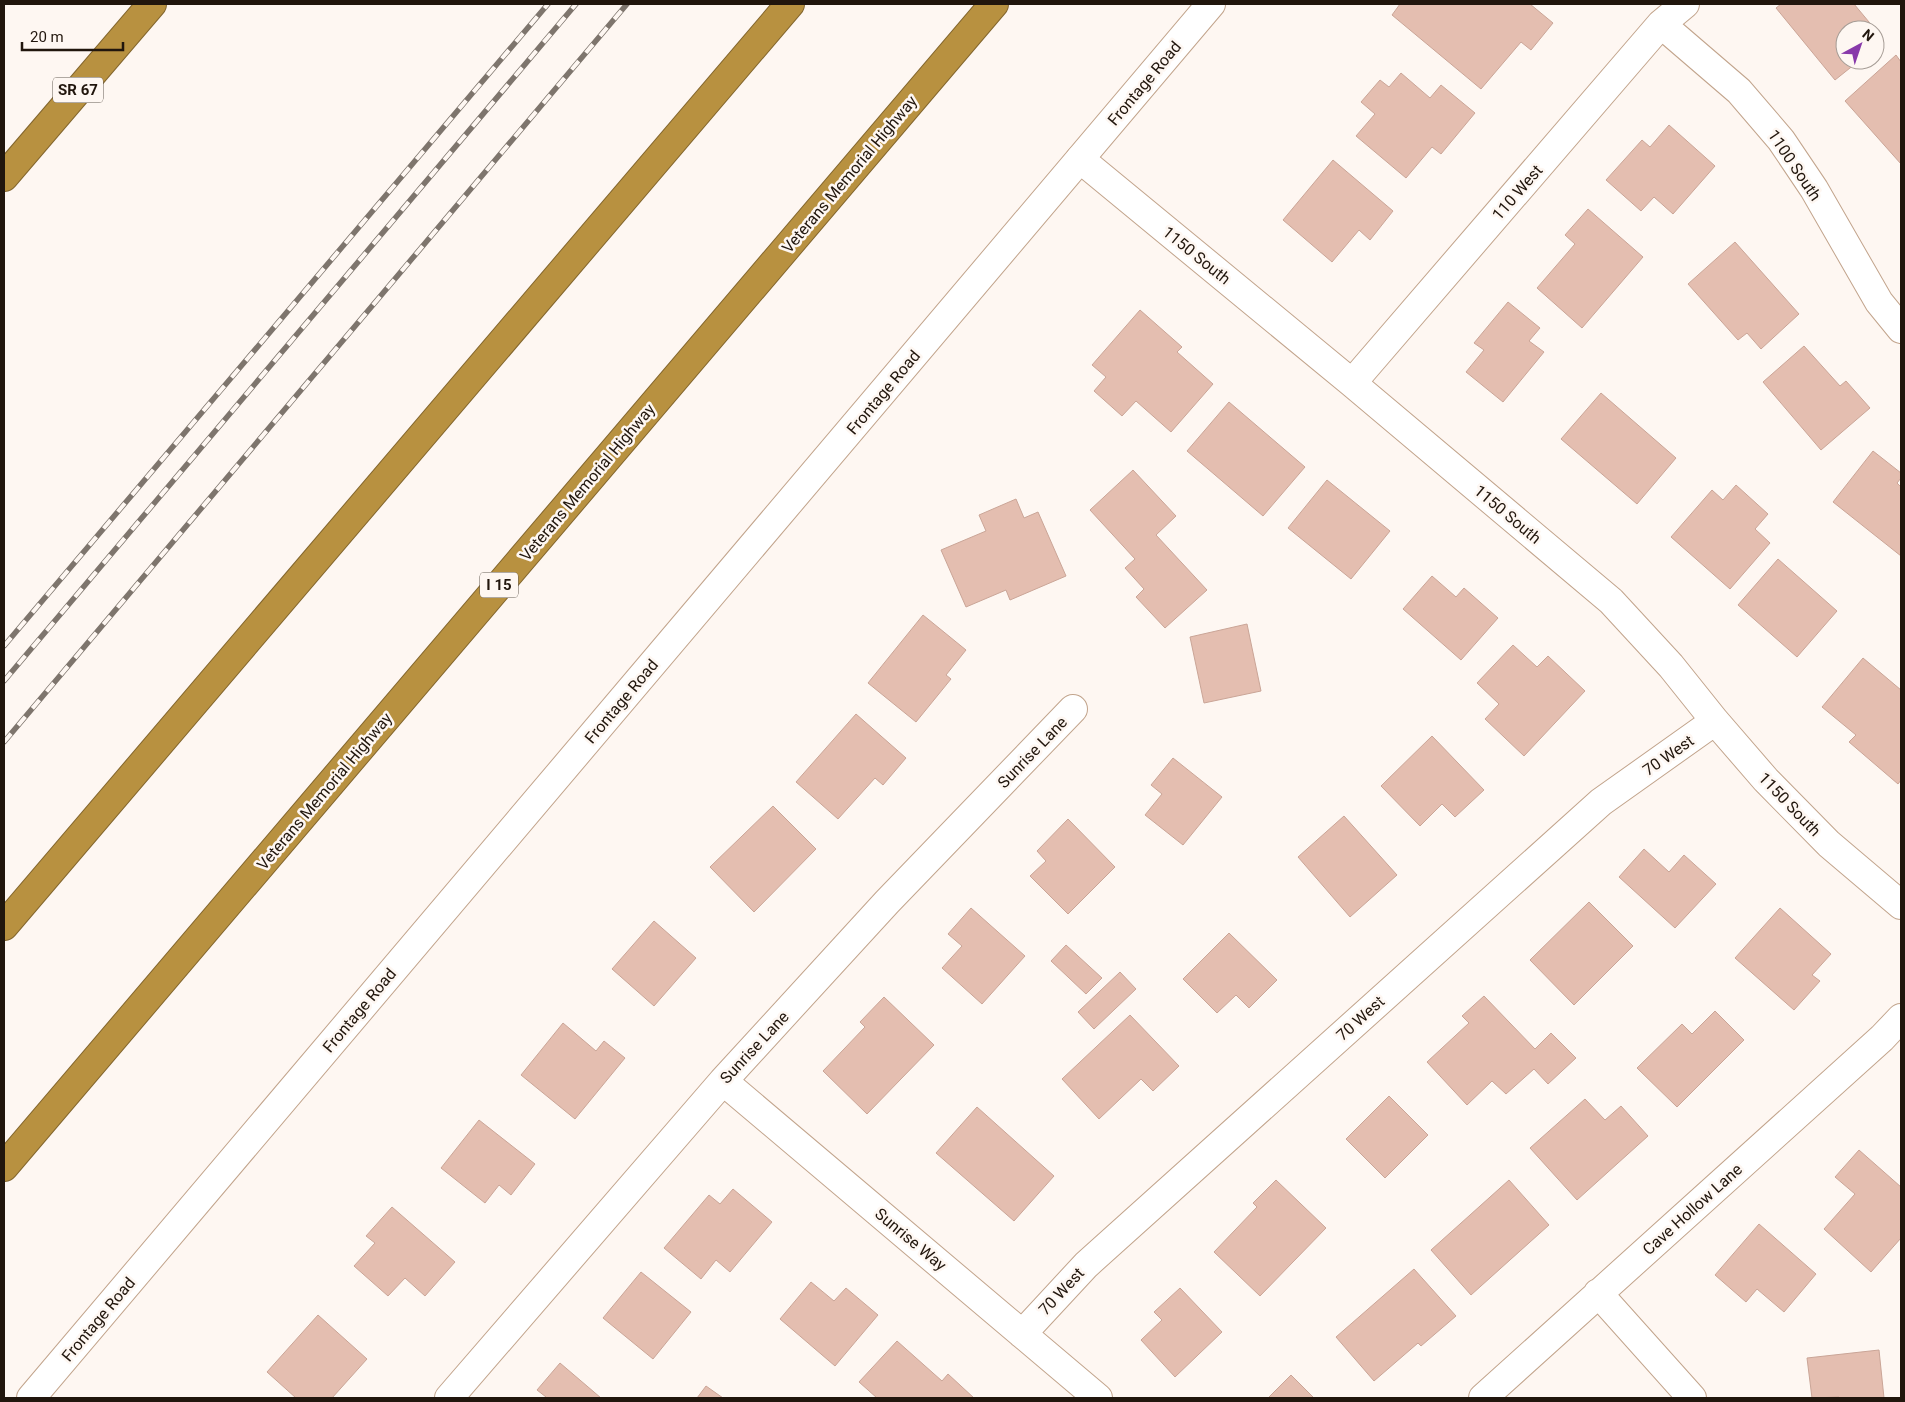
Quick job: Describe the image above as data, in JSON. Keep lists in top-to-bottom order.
{
  "streets": {
    "highway": ["SR 67", "Veterans Memorial Highway", "I 15"],
    "street": [
      "Frontage Road",
      "1100 South",
      "110 West",
      "1150 South",
      "Sunrise Lane",
      "70 West",
      "Cave Hollow Lane",
      "Sunrise Way"
    ]
  },
  "crossings": [
    ["Frontage Road", "1150 South"],
    ["1100 South", "110 West"],
    ["110 West", "1150 South"],
    ["1150 South", "70 West"],
    ["Sunrise Lane", "Sunrise Way"],
    ["70 West", "Sunrise Way"]
  ],
  "scale_bar": "20 m",
  "north": "top right"
}
